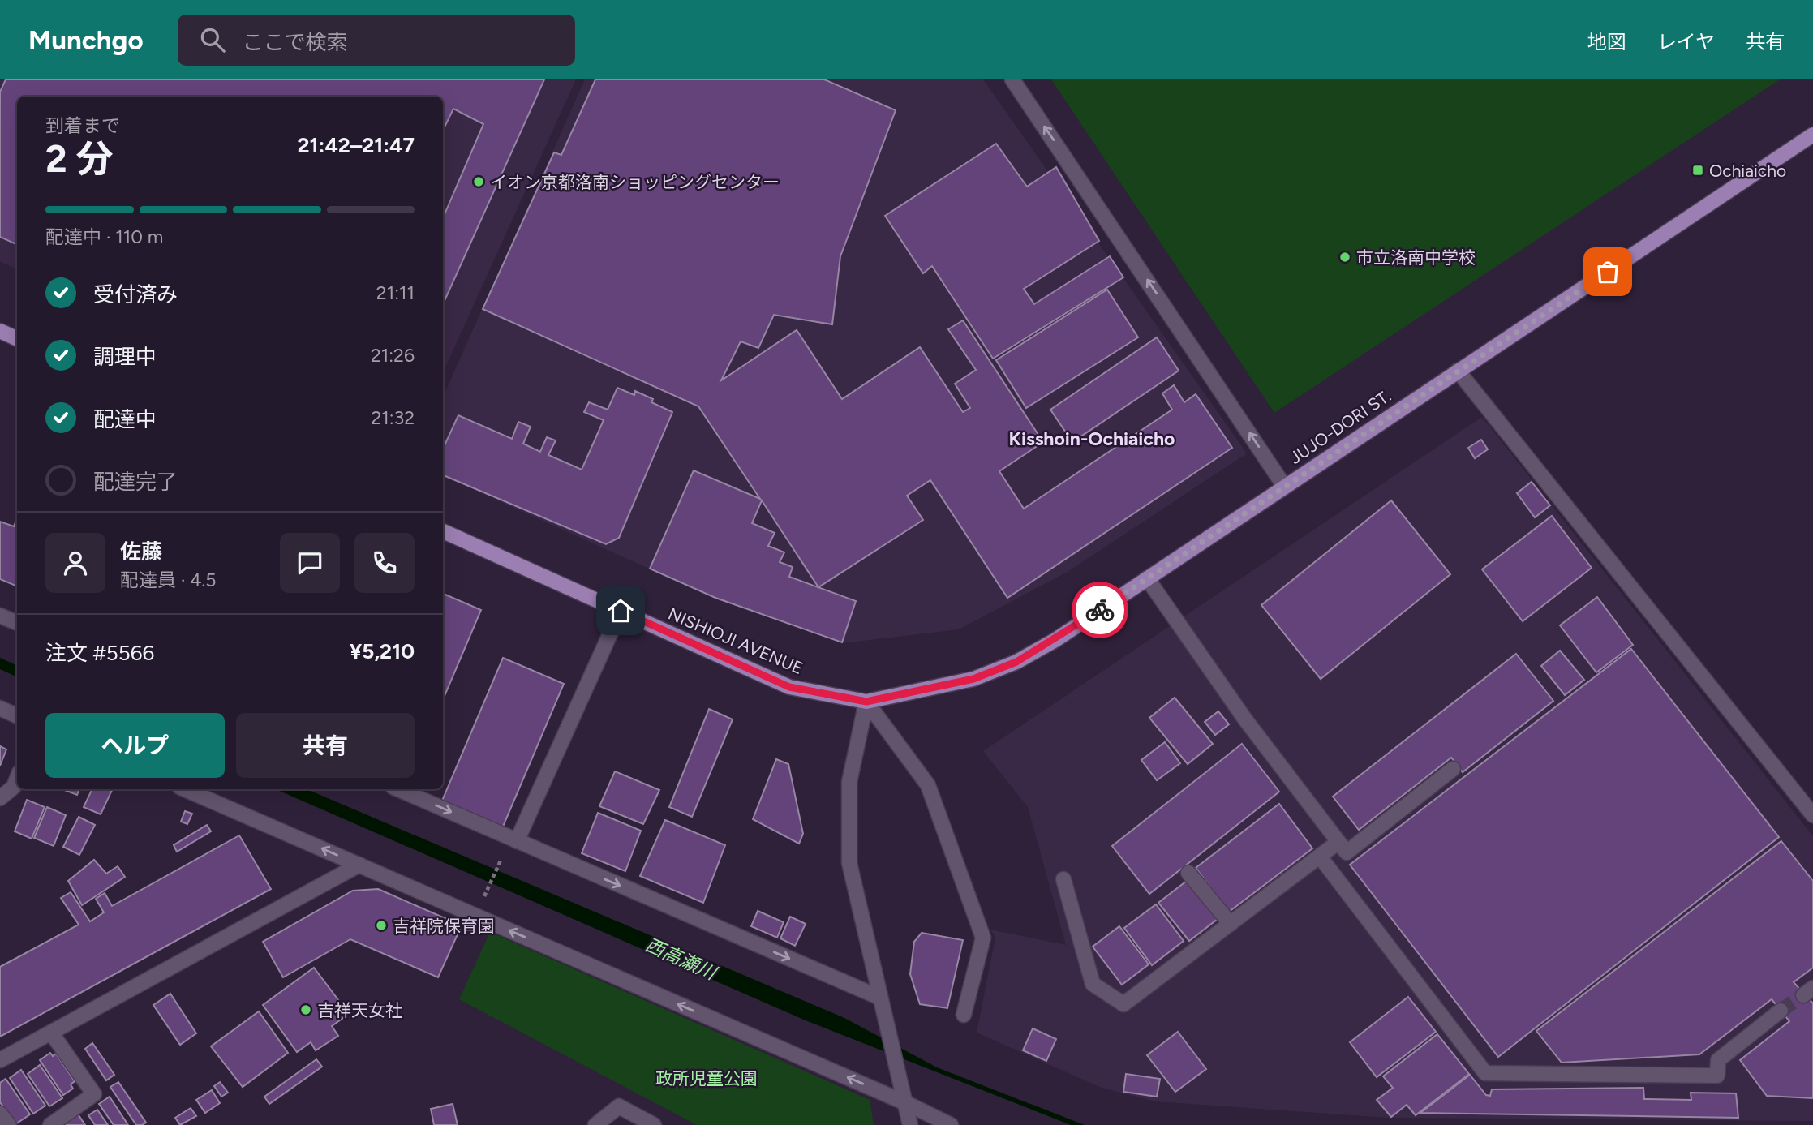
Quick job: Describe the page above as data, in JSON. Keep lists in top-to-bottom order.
{
  "streets": {
    "main road": ["JUJO-DORI ST.", "NISHIOJI AVENUE"]
  },
  "crossings": [
    ["JUJO-DORI ST.", "NISHIOJI AVENUE"]
  ],
  "districts": ["Kisshoin-Ochiaicho"],
  "water": ["西高瀬川"],
  "parks": ["政所児童公園"],
  "places": {
    "transit": ["Ochiaicho"],
    "other": [
      "イオン京都洛南ショッピングセンター",
      "市立洛南中学校",
      "吉祥院保育園",
      "吉祥天女社"
    ]
  },
  "page": {
    "header": "Munchgo",
    "search": "ここで検索",
    "nav": ["地図", "レイヤ", "共有"],
    "heading": ["2 分", "到着まで", "21:42–21:47"],
    "panel": [
      "佐藤",
      "配達員 · 4.5",
      "注文 #5566",
      "¥5,210"
    ],
    "bar": "配達中 · 110 m",
    "list": [
      ["受付済み", "21:11"],
      ["調理中", "21:26"],
      ["配達中", "21:32"],
      "配達完了"
    ],
    "buttons": ["ヘルプ", "共有"]
  }
}
